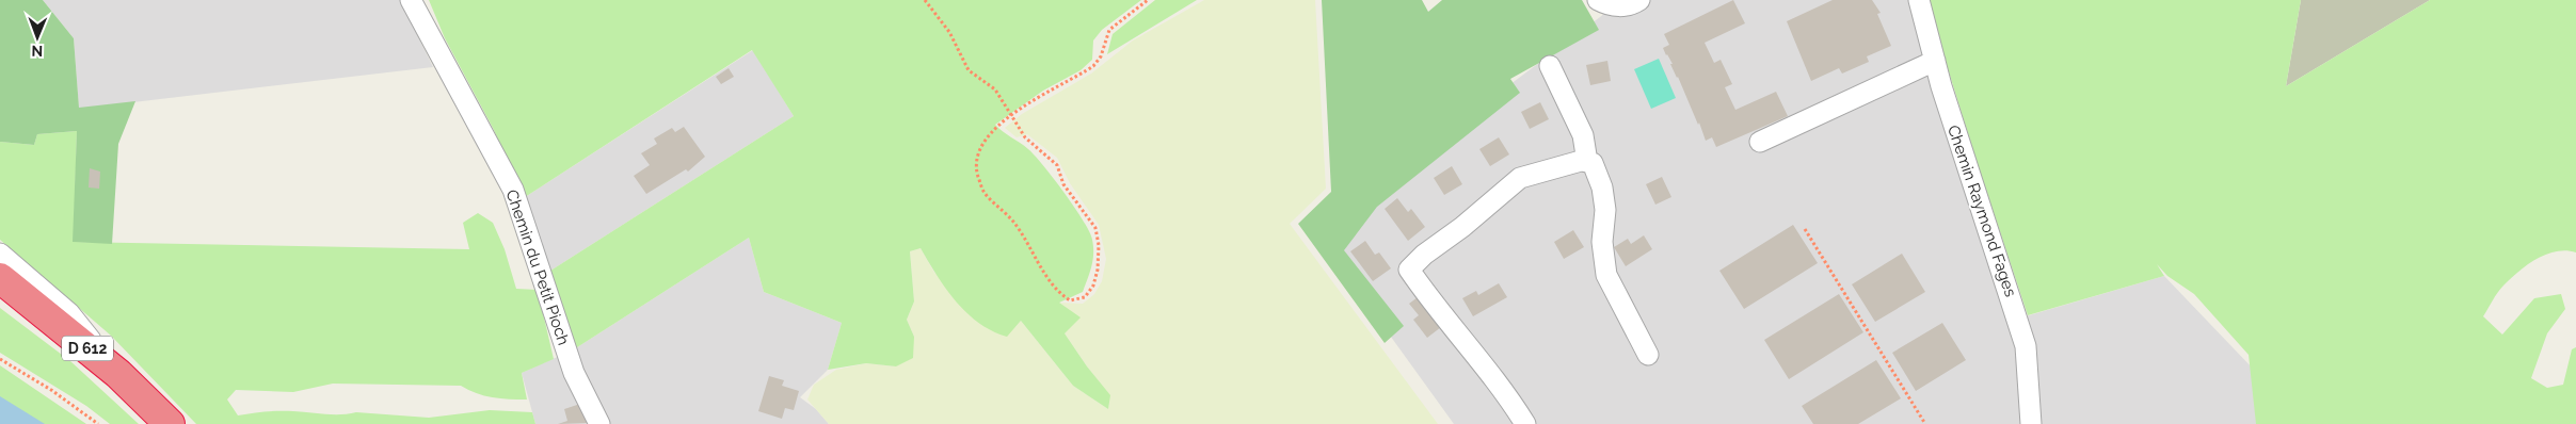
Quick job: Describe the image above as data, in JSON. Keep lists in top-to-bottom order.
{
  "streets": {
    "highway": ["D 612"],
    "street": ["Chemin Raymond Fages", "Chemin du Petit Pioch"]
  },
  "north": "bottom"
}
